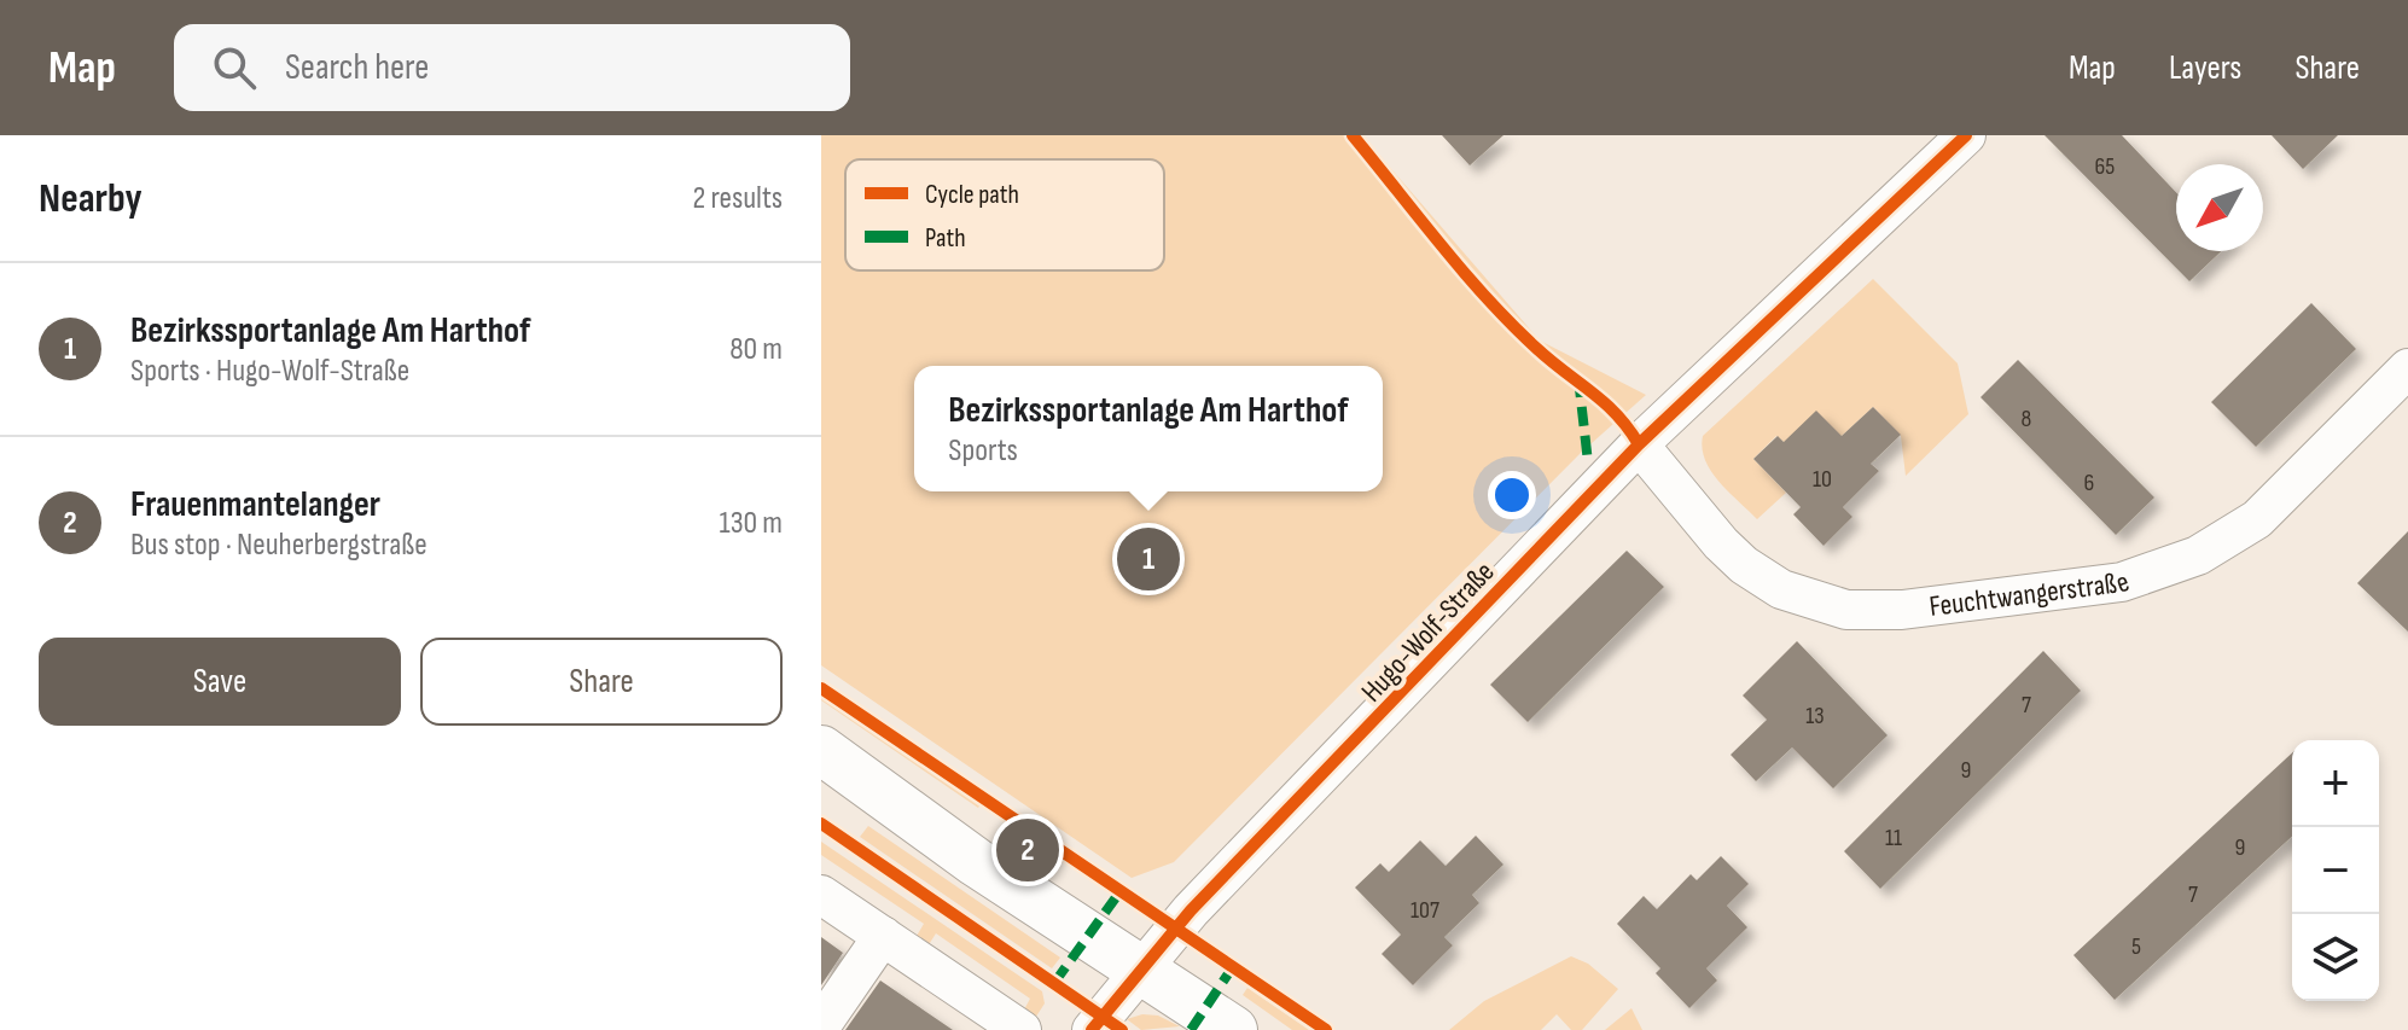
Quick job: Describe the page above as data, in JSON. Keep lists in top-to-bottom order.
{
  "streets": {
    "street": ["Feuchtwangerstraße", "Hugo-Wolf-Straße"]
  },
  "crossings": [
    ["Feuchtwangerstraße", "Hugo-Wolf-Straße"]
  ],
  "house_numbers": [
    "65",
    "8",
    "10",
    "6",
    "7",
    "13",
    "9",
    "11",
    "9",
    "7",
    "107",
    "5"
  ],
  "legend": ["Cycle path", "Path"],
  "north": "bottom left",
  "page": {
    "header": "Map",
    "search": "Search here",
    "nav": ["Map", "Layers", "Share"],
    "heading": ["Nearby", "2 results"],
    "list": [
      {
        "mark": "1",
        "name": "Bezirkssportanlage Am Harthof",
        "note": "Sports · Hugo-Wolf-Straße",
        "value": "80 m"
      },
      {
        "mark": "2",
        "name": "Frauenmantelanger",
        "note": "Bus stop · Neuherbergstraße",
        "value": "130 m"
      }
    ],
    "popup": ["Bezirkssportanlage Am Harthof", "Sports"],
    "pins": ["1", "2"],
    "buttons": ["Save", "Share"],
    "map_buttons": ["+", "−"]
  }
}
